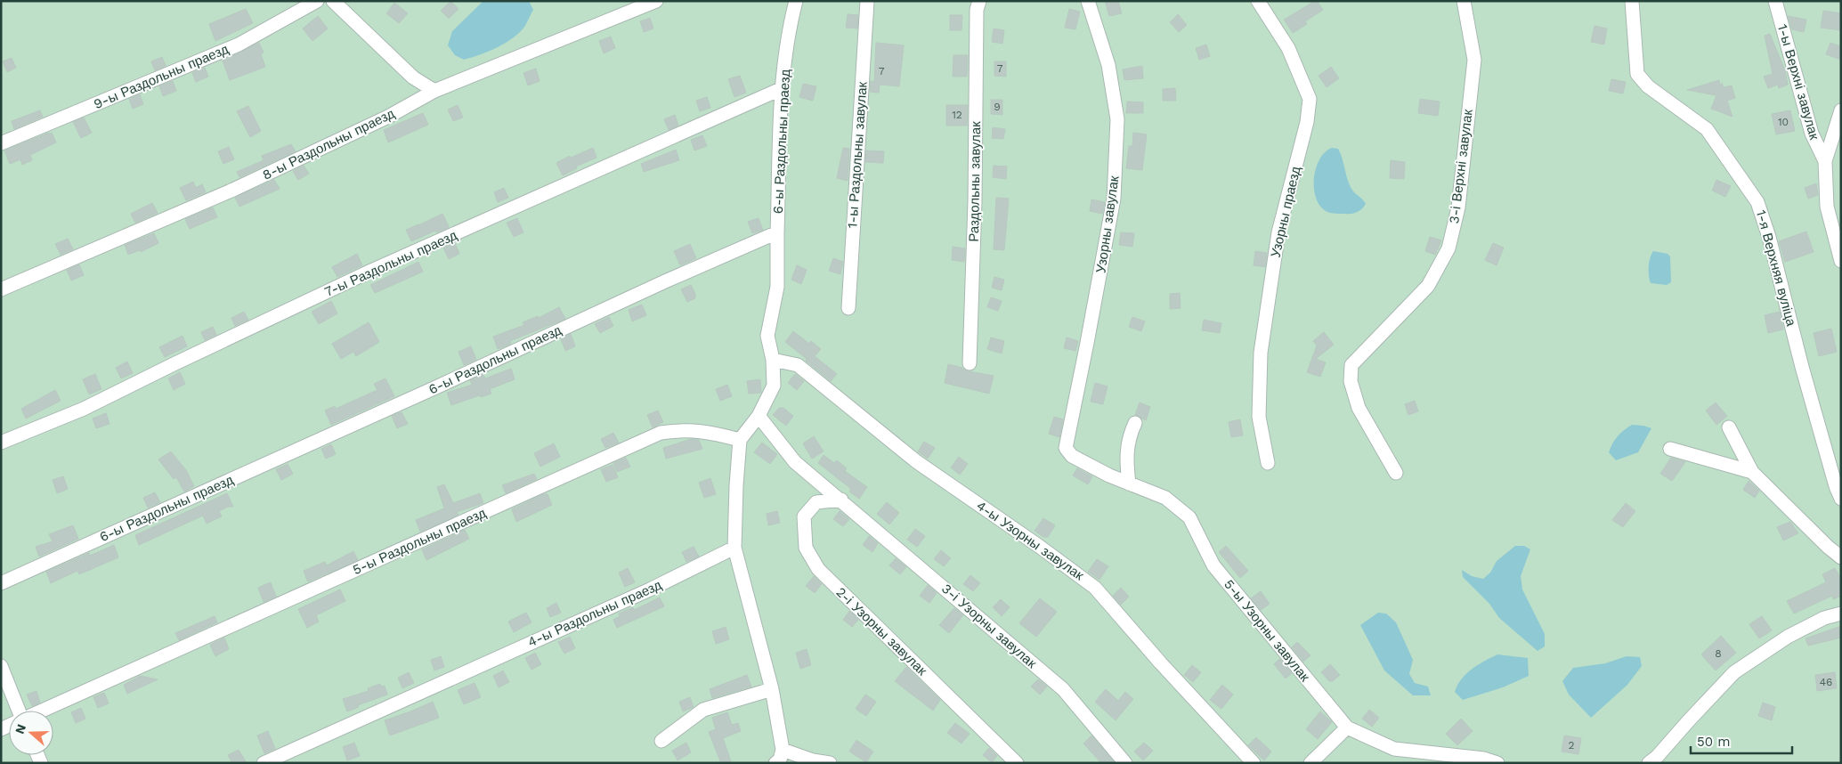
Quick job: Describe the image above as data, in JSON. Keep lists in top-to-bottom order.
{
  "streets": {
    "lane": [
      "9-ы Раздольны праезд",
      "1-ы Верхні завулак",
      "6-ы Раздольны праезд",
      "8-ы Раздольны праезд",
      "1-ы Раздольны завулак",
      "3-і Верхні завулак",
      "Раздольны завулак",
      "Узорны праезд",
      "Узорны завулак",
      "7-ы Раздольны праезд",
      "1-я Верхняя вуліца",
      "4-ы Узорны завулак",
      "5-ы Раздольны праезд",
      "4-ы Раздольны праезд",
      "3-і Узорны завулак",
      "5-ы Узорны завулак",
      "2-і Узорны завулак"
    ]
  },
  "crossings": [
    ["6-ы Раздольны праезд", "7-ы Раздольны праезд"],
    ["Узорны завулак", "5-ы Узорны завулак"],
    ["3-і Узорны завулак", "2-і Узорны завулак"]
  ],
  "house_numbers": [
    "7",
    "7",
    "9",
    "12",
    "10",
    "8",
    "46",
    "2"
  ],
  "scale_bar": "50 m",
  "north": "left"
}
